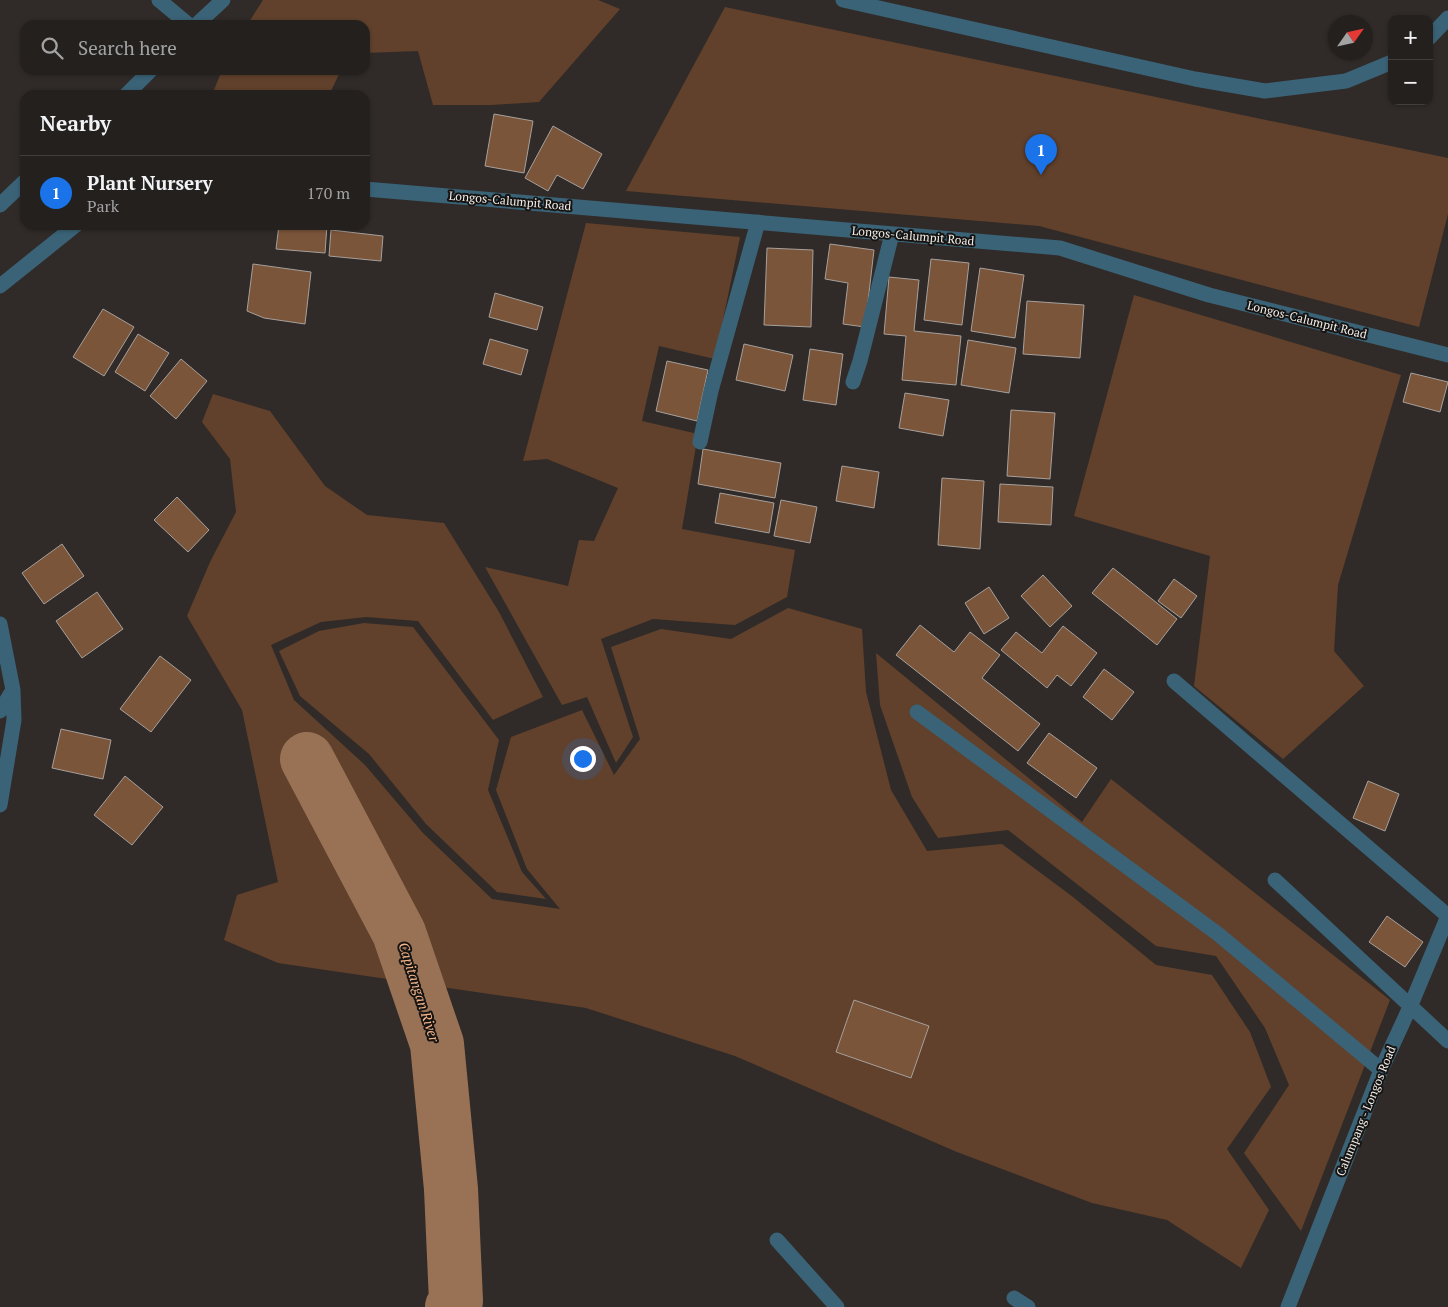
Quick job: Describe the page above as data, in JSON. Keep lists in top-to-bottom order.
{
  "streets": {
    "street": ["Longos-Calumpit Road", "Calumpang - Longos Road"]
  },
  "water": ["Capitangan River"],
  "north": "top right",
  "page": {
    "map_buttons": ["+", "−"],
    "search": "Search here",
    "heading": "Nearby",
    "pins": "1",
    "list": [
      {
        "mark": "1",
        "name": "Plant Nursery",
        "note": "Park",
        "value": "170 m"
      }
    ]
  }
}
